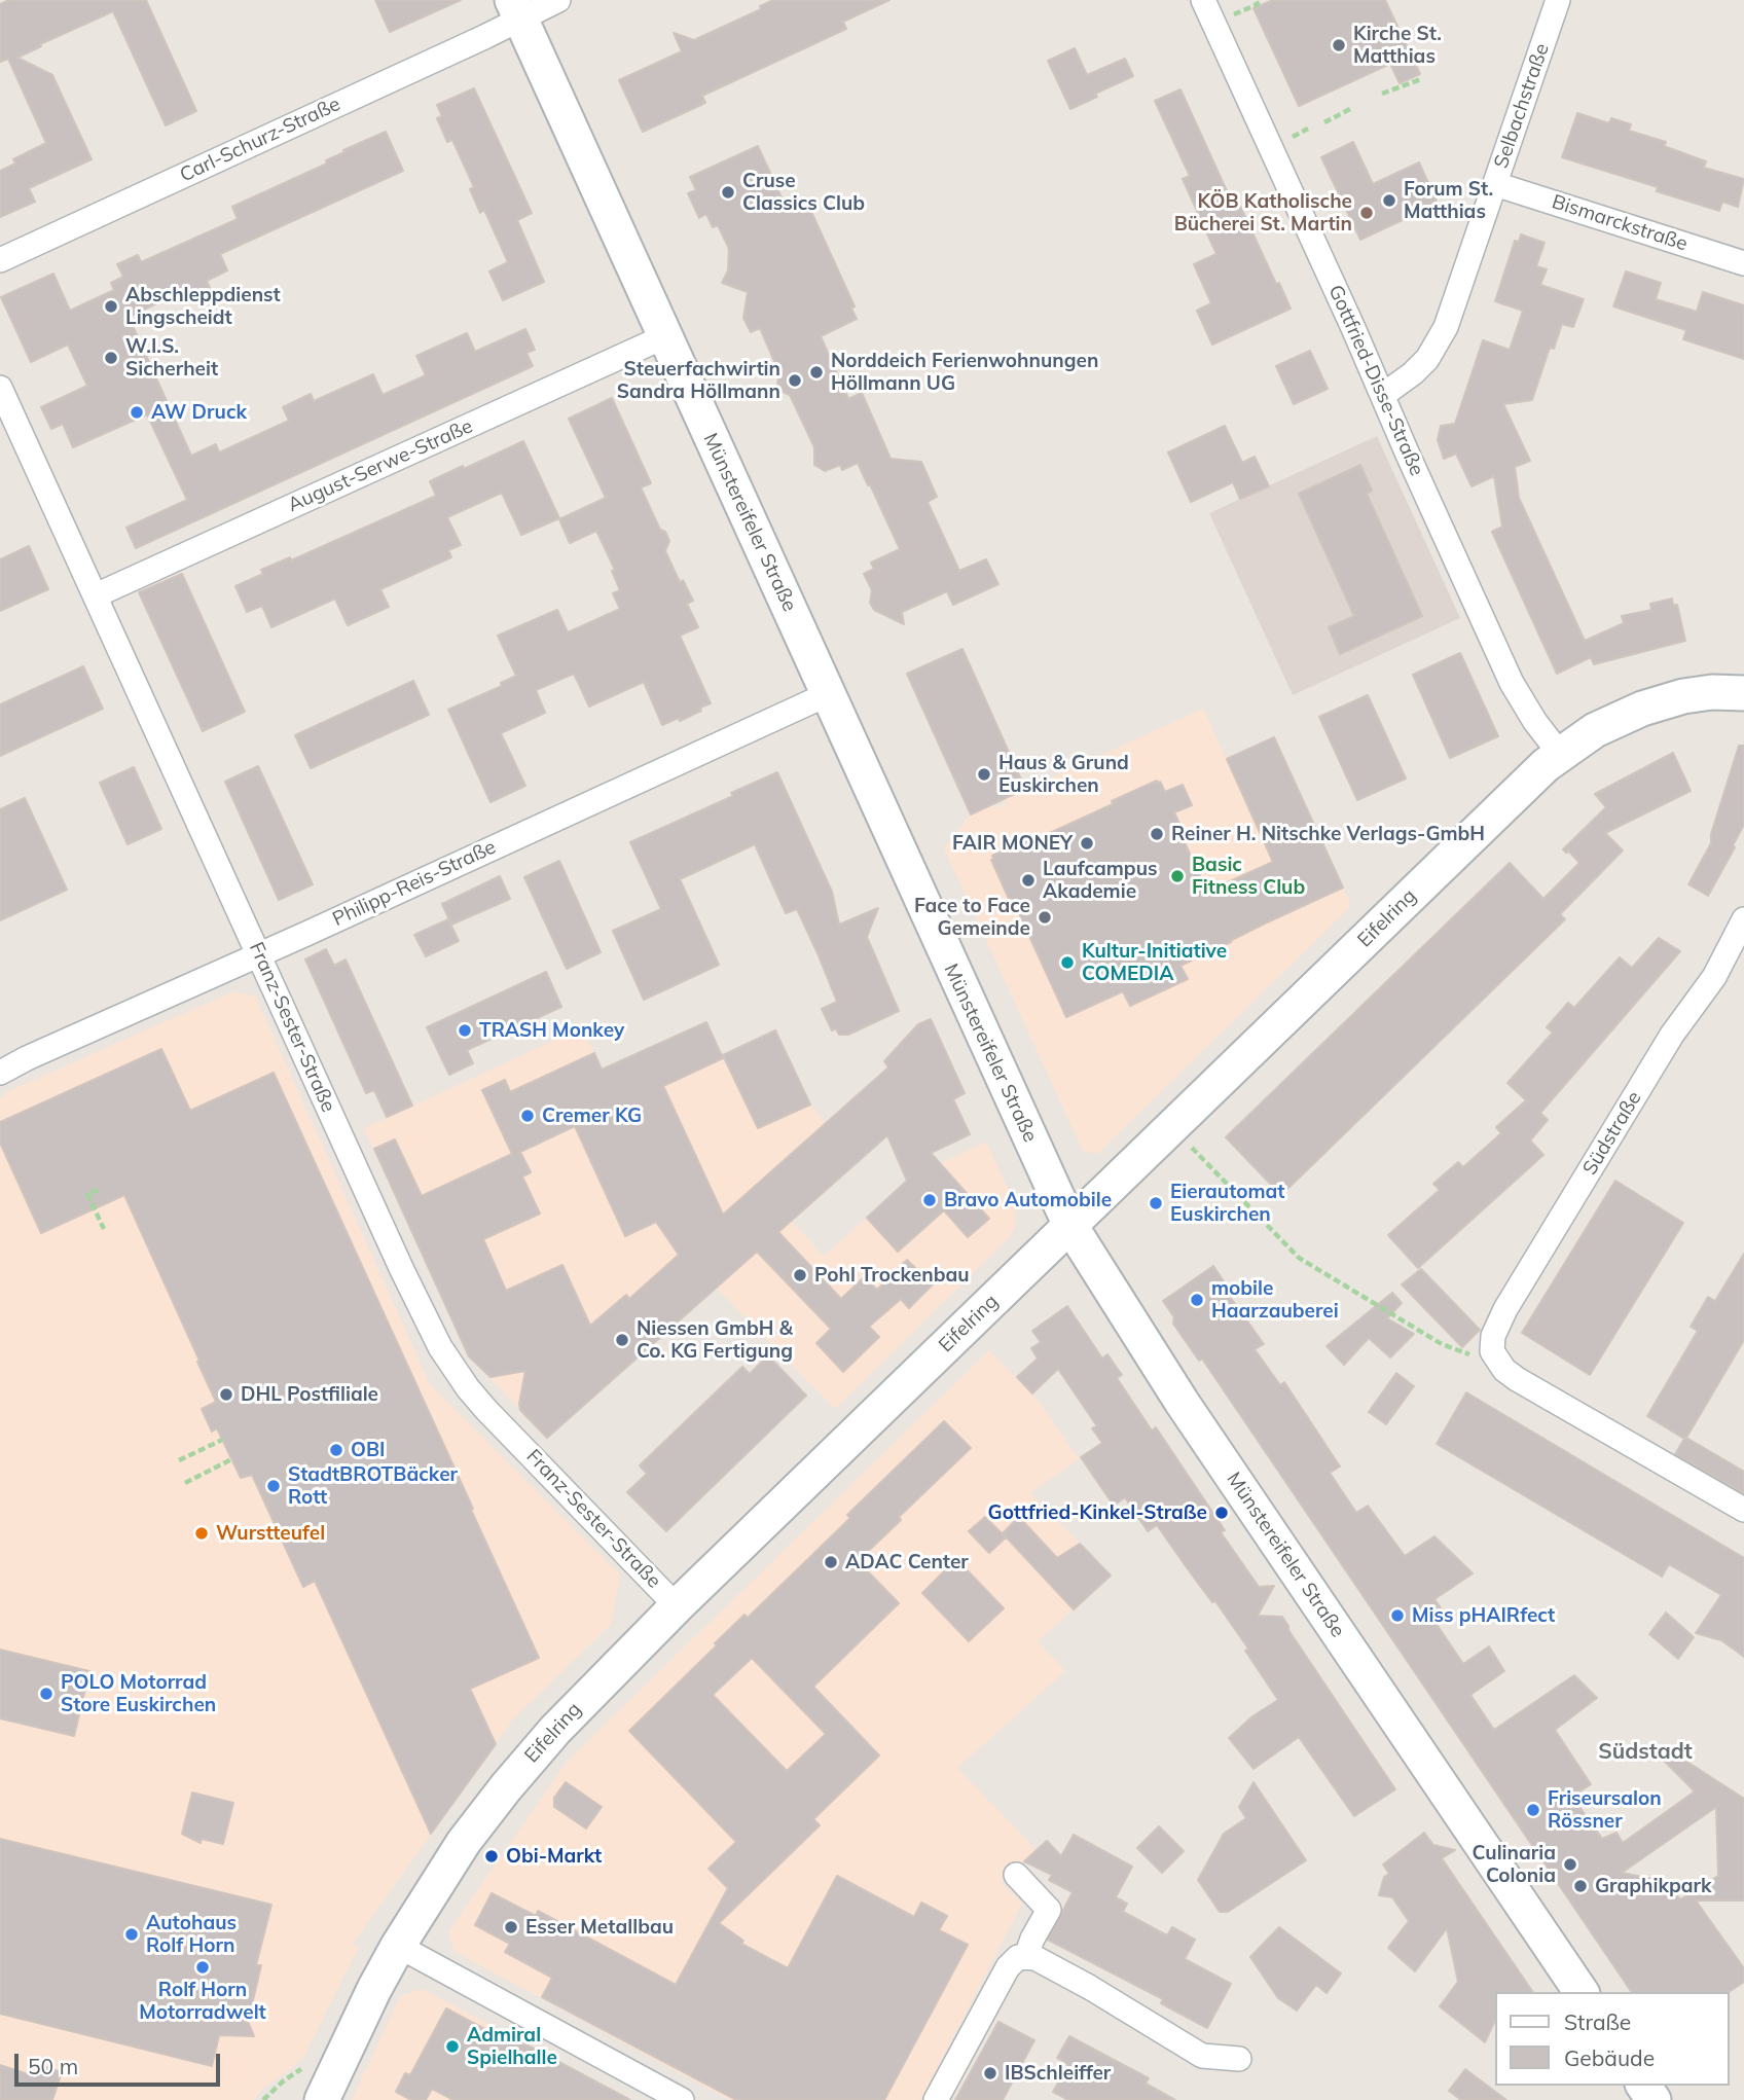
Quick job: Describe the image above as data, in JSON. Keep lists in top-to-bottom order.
{
  "streets": {
    "street": [
      "Selbachstraße",
      "Carl-Schurz-Straße",
      "Bismarckstraße",
      "Gottfried-Disse-Straße",
      "August-Serwe-Straße",
      "Münstereifeler Straße",
      "Philipp-Reis-Straße",
      "Eifelring",
      "Franz-Sester-Straße",
      "Südstraße"
    ]
  },
  "crossings": [
    ["Selbachstraße", "Bismarckstraße"],
    ["Selbachstraße", "Gottfried-Disse-Straße"],
    ["Carl-Schurz-Straße", "Münstereifeler Straße"],
    ["Gottfried-Disse-Straße", "Eifelring"],
    ["August-Serwe-Straße", "Münstereifeler Straße"],
    ["August-Serwe-Straße", "Franz-Sester-Straße"],
    ["Münstereifeler Straße", "Philipp-Reis-Straße"],
    ["Münstereifeler Straße", "Eifelring"],
    ["Philipp-Reis-Straße", "Franz-Sester-Straße"],
    ["Eifelring", "Franz-Sester-Straße"]
  ],
  "districts": ["Südstadt"],
  "places": [
    "Kirche St. Matthias",
    "Cruse Classics Club",
    "Forum St. Matthias",
    "KÖB Katholische Bücherei St. Martin",
    "Abschleppdienst Lingscheidt",
    "W.I.S. Sicherheit",
    "Norddeich Ferienwohnungen Höllmann UG",
    "Steuerfachwirtin Sandra Höllmann",
    "AW Druck",
    "Haus & Grund Euskirchen",
    "Reiner H. Nitschke Verlags-GmbH",
    "FAIR MONEY",
    "Basic Fitness Club",
    "Laufcampus Akademie",
    "Face to Face Gemeinde",
    "Kultur-Initiative COMEDIA",
    "TRASH Monkey",
    "Cremer KG",
    "Bravo Automobile",
    "Eierautomat Euskirchen",
    "Pohl Trockenbau",
    "mobile Haarzauberei",
    "Niessen GmbH & Co. KG Fertigung",
    "DHL Postfiliale",
    "OBI",
    "StadtBROTBäcker Rott",
    "Gottfried-Kinkel-Straße",
    "Wurstteufel",
    "ADAC Center",
    "Miss pHAIRfect",
    "POLO Motorrad Store Euskirchen",
    "Friseursalon Rössner",
    "Obi-Markt",
    "Culinaria Colonia",
    "Graphikpark",
    "Esser Metallbau",
    "Autohaus Rolf Horn",
    "Rolf Horn Motorradwelt",
    "Admiral Spielhalle",
    "IBSchleiffer"
  ],
  "legend": ["Straße", "Gebäude"],
  "scale_bar": "50 m"
}
